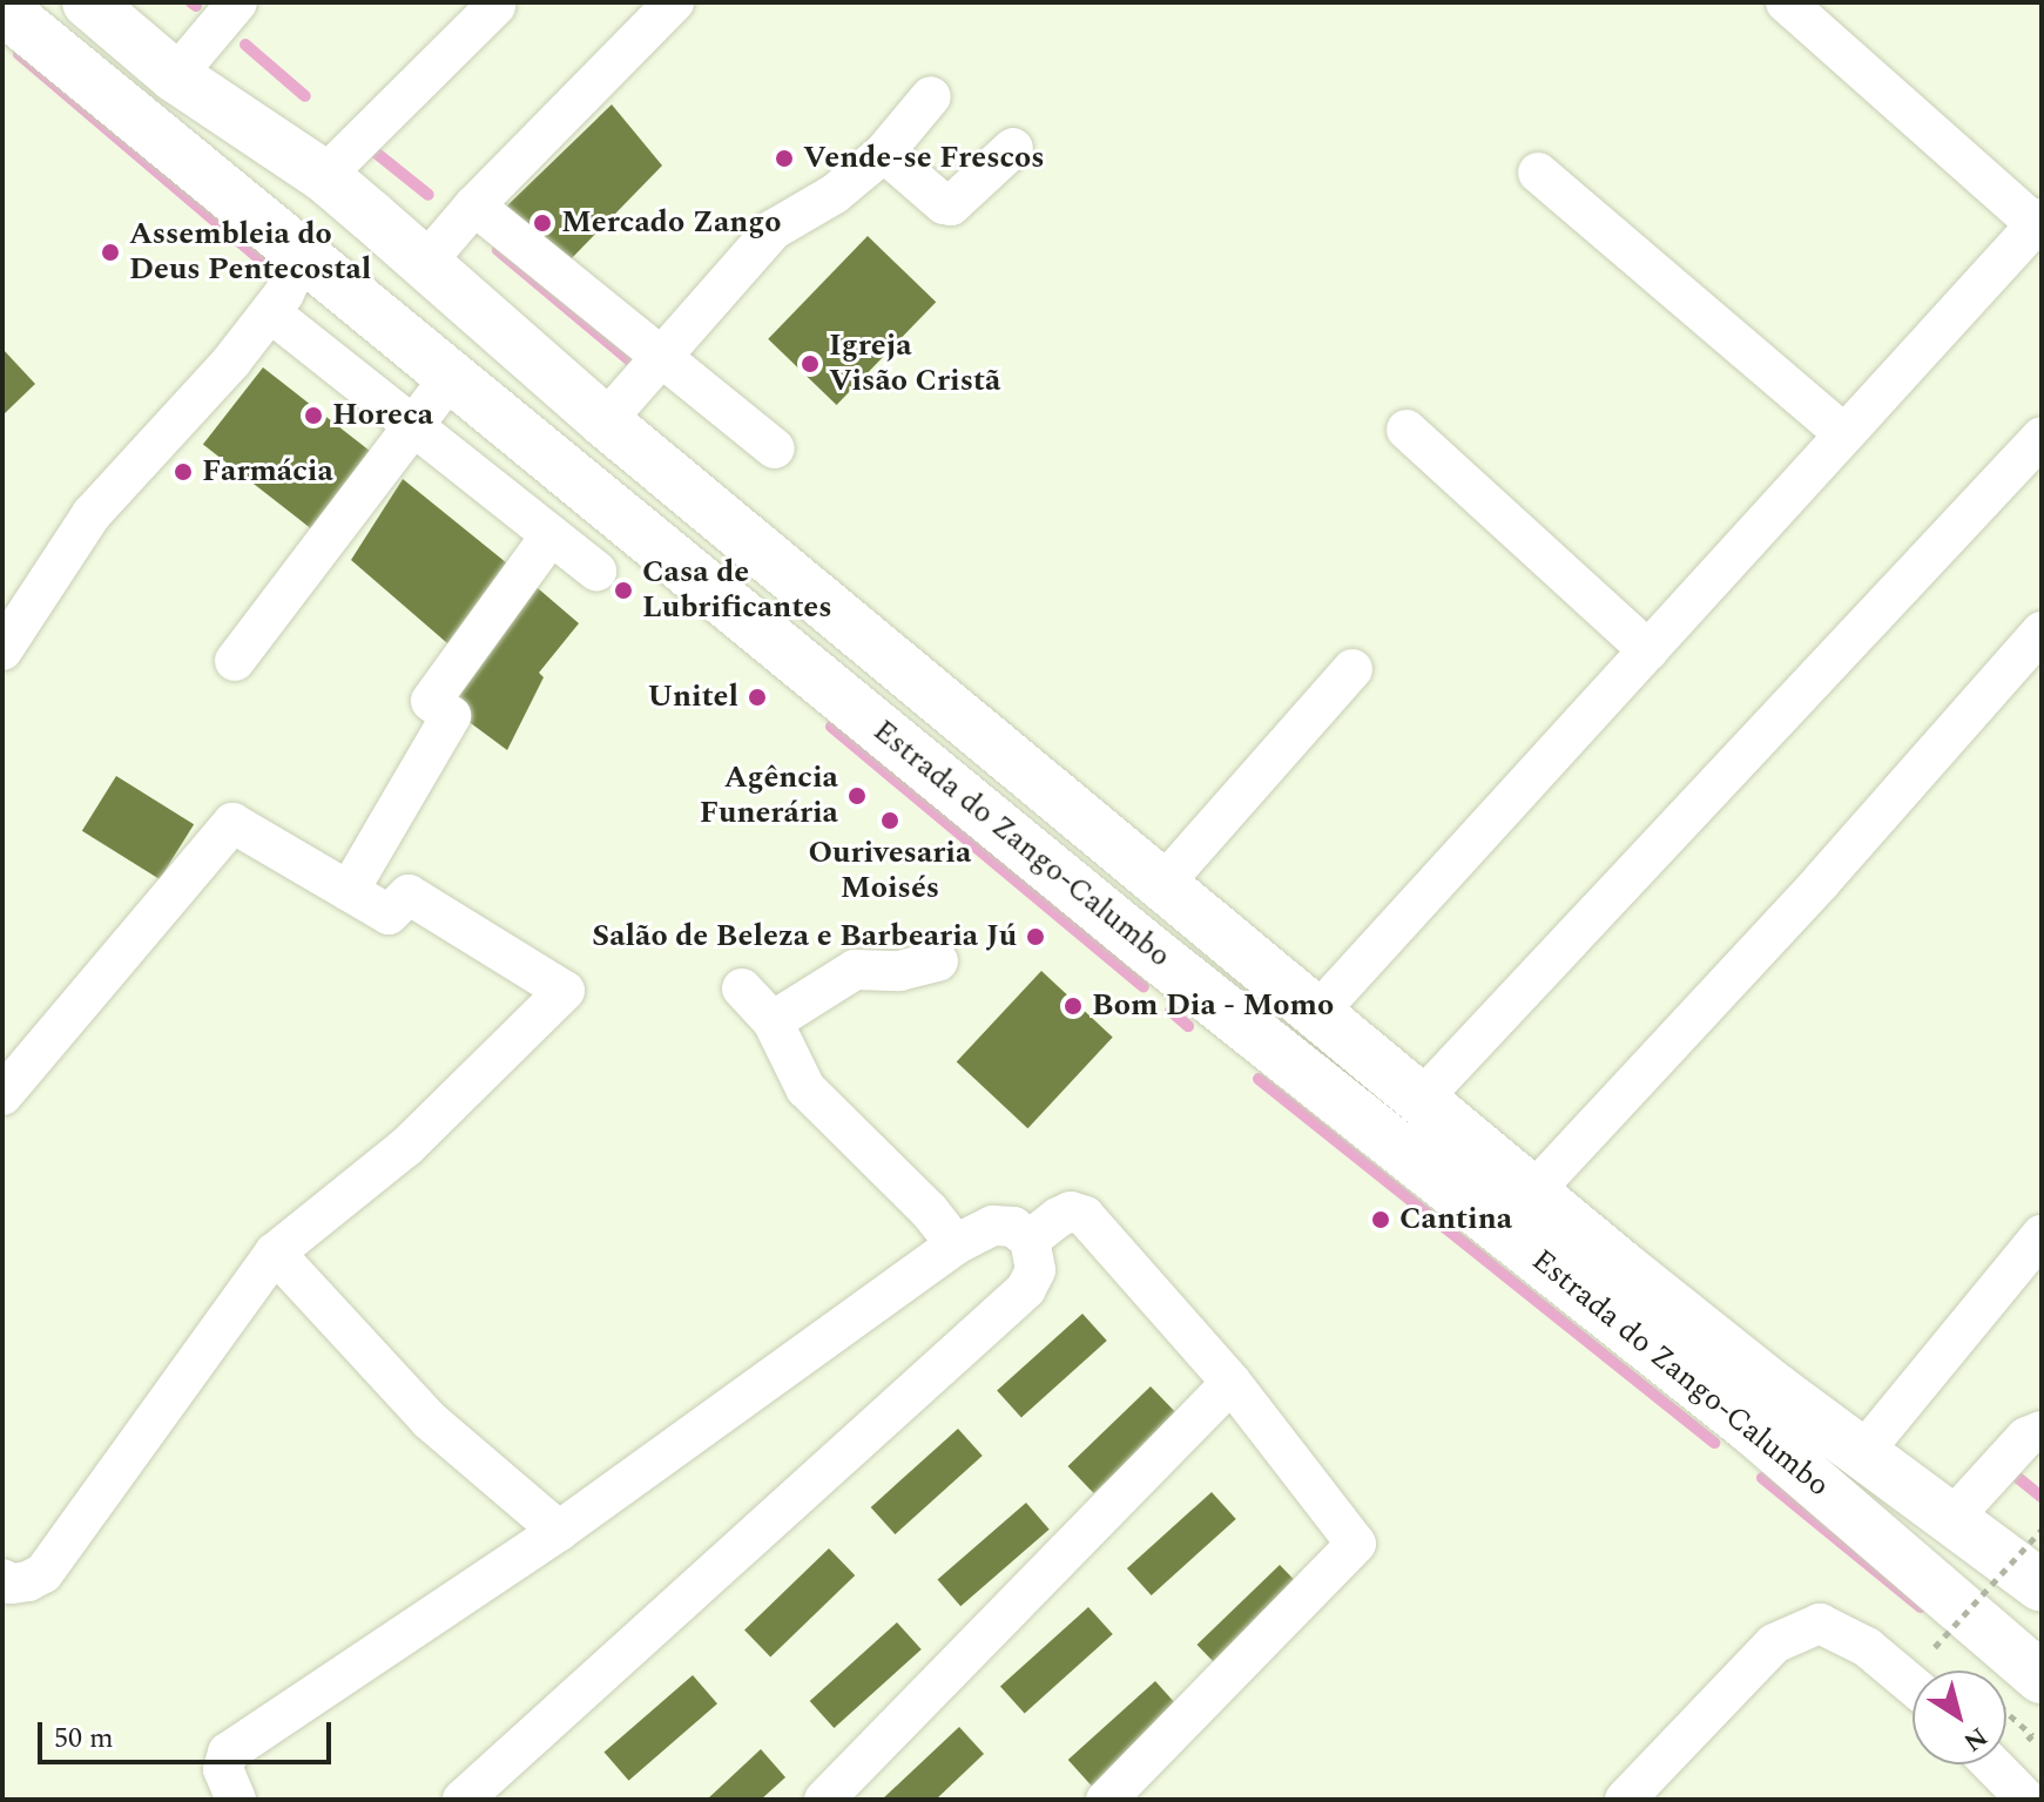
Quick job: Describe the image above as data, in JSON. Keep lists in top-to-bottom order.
{
  "streets": {
    "main road": ["Estrada do Zango-Calumbo"]
  },
  "places": [
    "Vende-se Frescos",
    "Mercado Zango",
    "Assembleia do Deus Pentecostal",
    "Igreja Visão Cristã",
    "Horeca",
    "Farmácia",
    "Casa de Lubrificantes",
    "Unitel",
    "Agência Funerária",
    "Ourivesaria Moisés",
    "Salão de Beleza e Barbearia Jú",
    "Bom Dia - Momo",
    "Cantina"
  ],
  "scale_bar": "50 m",
  "north": "bottom right"
}
